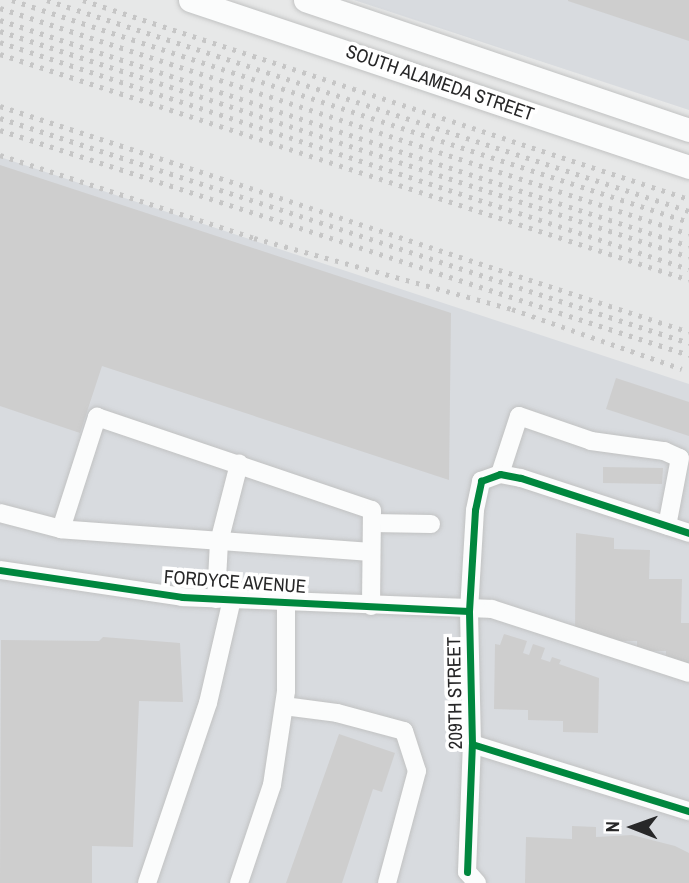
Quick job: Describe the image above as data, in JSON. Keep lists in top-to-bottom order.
{
  "streets": {
    "main road": ["SOUTH ALAMEDA STREET"],
    "street": ["FORDYCE AVENUE", "209TH STREET"]
  },
  "crossings": [
    ["FORDYCE AVENUE", "209TH STREET"]
  ],
  "north": "left"
}
